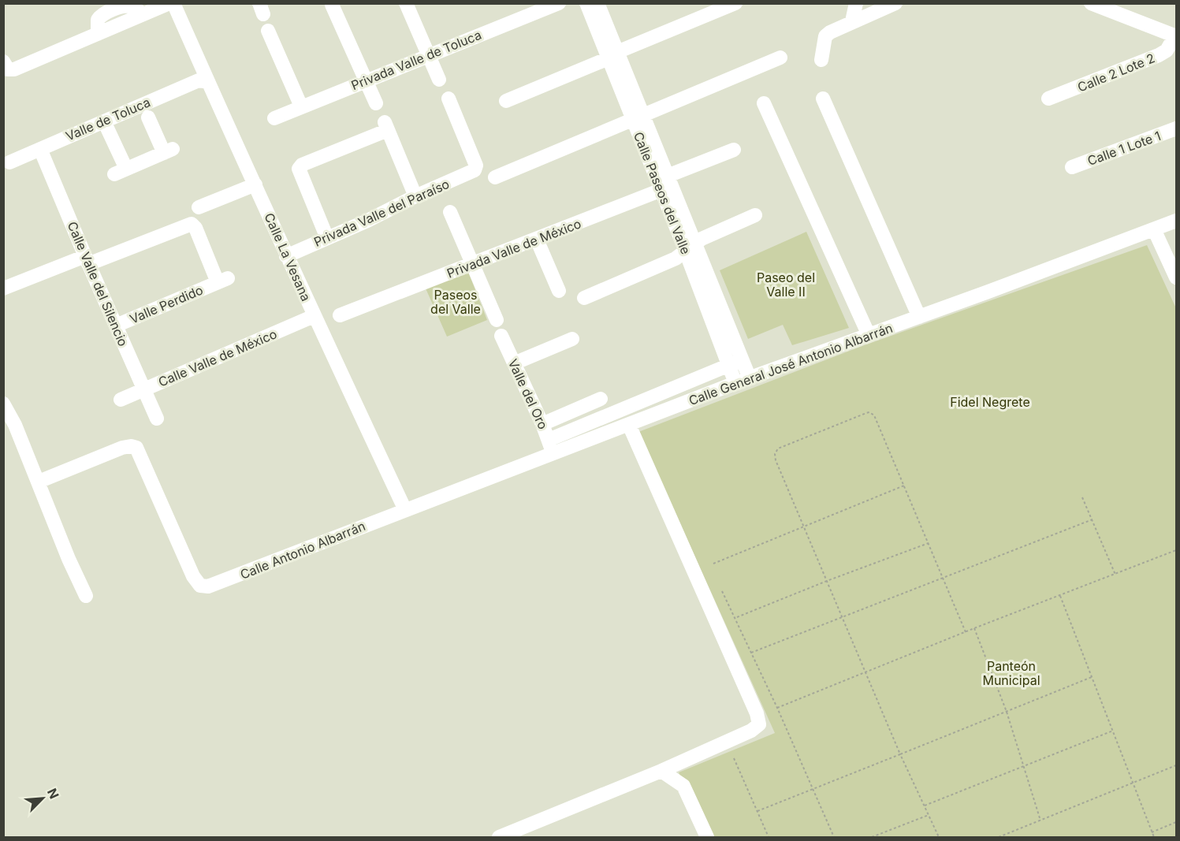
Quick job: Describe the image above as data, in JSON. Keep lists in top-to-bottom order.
{
  "streets": {
    "street": [
      "Privada Valle de Toluca",
      "Calle 2 Lote 2",
      "Valle de Toluca",
      "Calle 1 Lote 1",
      "Calle Paseos del Valle",
      "Privada Valle del Paraíso",
      "Privada Valle de México",
      "Calle La Vesana",
      "Calle Valle del Silencio",
      "Valle Perdido",
      "Calle Valle de México",
      "Calle General José Antonio Albarrán",
      "Valle del Oro",
      "Calle Antonio Albarrán"
    ]
  },
  "crossings": [
    ["Valle de Toluca", "Calle La Vesana"],
    ["Valle de Toluca", "Calle Valle del Silencio"],
    ["Calle Paseos del Valle", "Privada Valle de México"],
    ["Calle Paseos del Valle", "Calle General José Antonio Albarrán"],
    ["Privada Valle del Paraíso", "Calle La Vesana"],
    ["Calle La Vesana", "Calle Valle de México"],
    ["Calle La Vesana", "Calle General José Antonio Albarrán"],
    ["Calle La Vesana", "Calle Antonio Albarrán"],
    ["Calle Valle del Silencio", "Valle Perdido"],
    ["Calle Valle del Silencio", "Calle Valle de México"],
    ["Calle General José Antonio Albarrán", "Valle del Oro"],
    ["Calle General José Antonio Albarrán", "Calle Antonio Albarrán"]
  ],
  "parks": [
    "Paseo del Valle II",
    "Paseos del Valle",
    "Fidel Negrete",
    "Panteón Municipal"
  ],
  "north": "top right"
}
